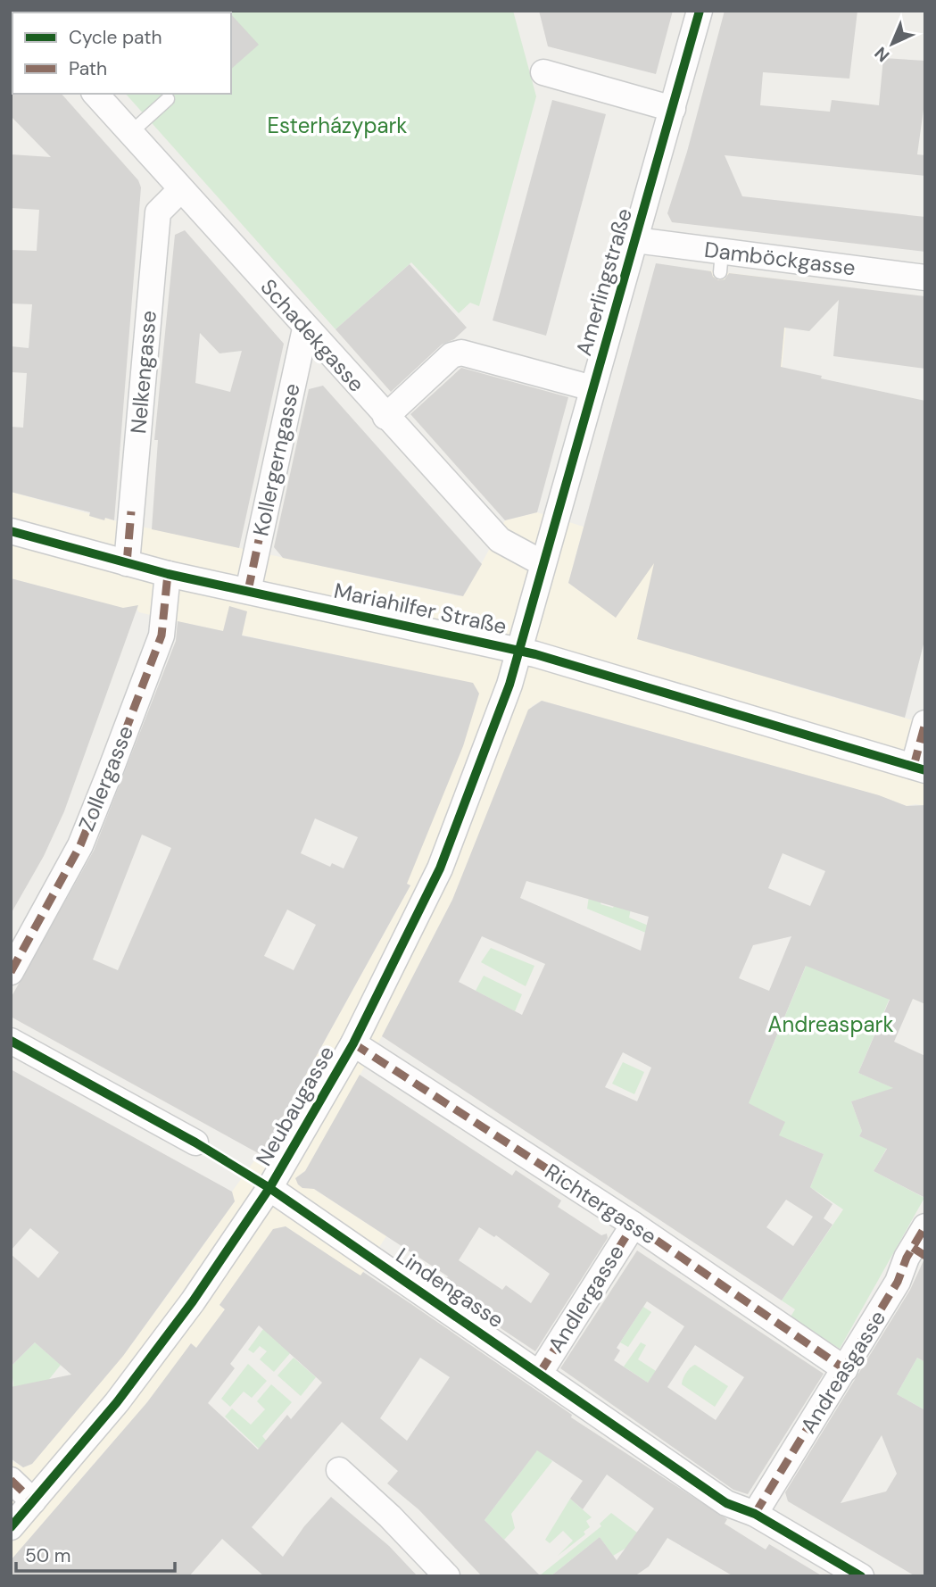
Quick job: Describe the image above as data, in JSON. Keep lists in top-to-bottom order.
{
  "streets": {
    "street": [
      "Damböckgasse",
      "Amerlingstraße",
      "Schadekgasse",
      "Nelkengasse",
      "Kollergerngasse",
      "Mariahilfer Straße",
      "Zollergasse",
      "Neubaugasse",
      "Richtergasse",
      "Lindengasse",
      "Andlergasse",
      "Andreasgasse"
    ]
  },
  "crossings": [
    ["Damböckgasse", "Amerlingstraße"],
    ["Amerlingstraße", "Schadekgasse"],
    ["Amerlingstraße", "Mariahilfer Straße"],
    ["Amerlingstraße", "Neubaugasse"],
    ["Schadekgasse", "Nelkengasse"],
    ["Schadekgasse", "Kollergerngasse"],
    ["Nelkengasse", "Mariahilfer Straße"],
    ["Kollergerngasse", "Mariahilfer Straße"],
    ["Mariahilfer Straße", "Zollergasse"],
    ["Mariahilfer Straße", "Neubaugasse"],
    ["Neubaugasse", "Richtergasse"],
    ["Neubaugasse", "Lindengasse"],
    ["Richtergasse", "Andlergasse"],
    ["Richtergasse", "Andreasgasse"],
    ["Lindengasse", "Andlergasse"],
    ["Lindengasse", "Andreasgasse"]
  ],
  "parks": ["Esterházypark", "Andreaspark"],
  "legend": ["Cycle path", "Path"],
  "scale_bar": "50 m",
  "north": "bottom left"
}
